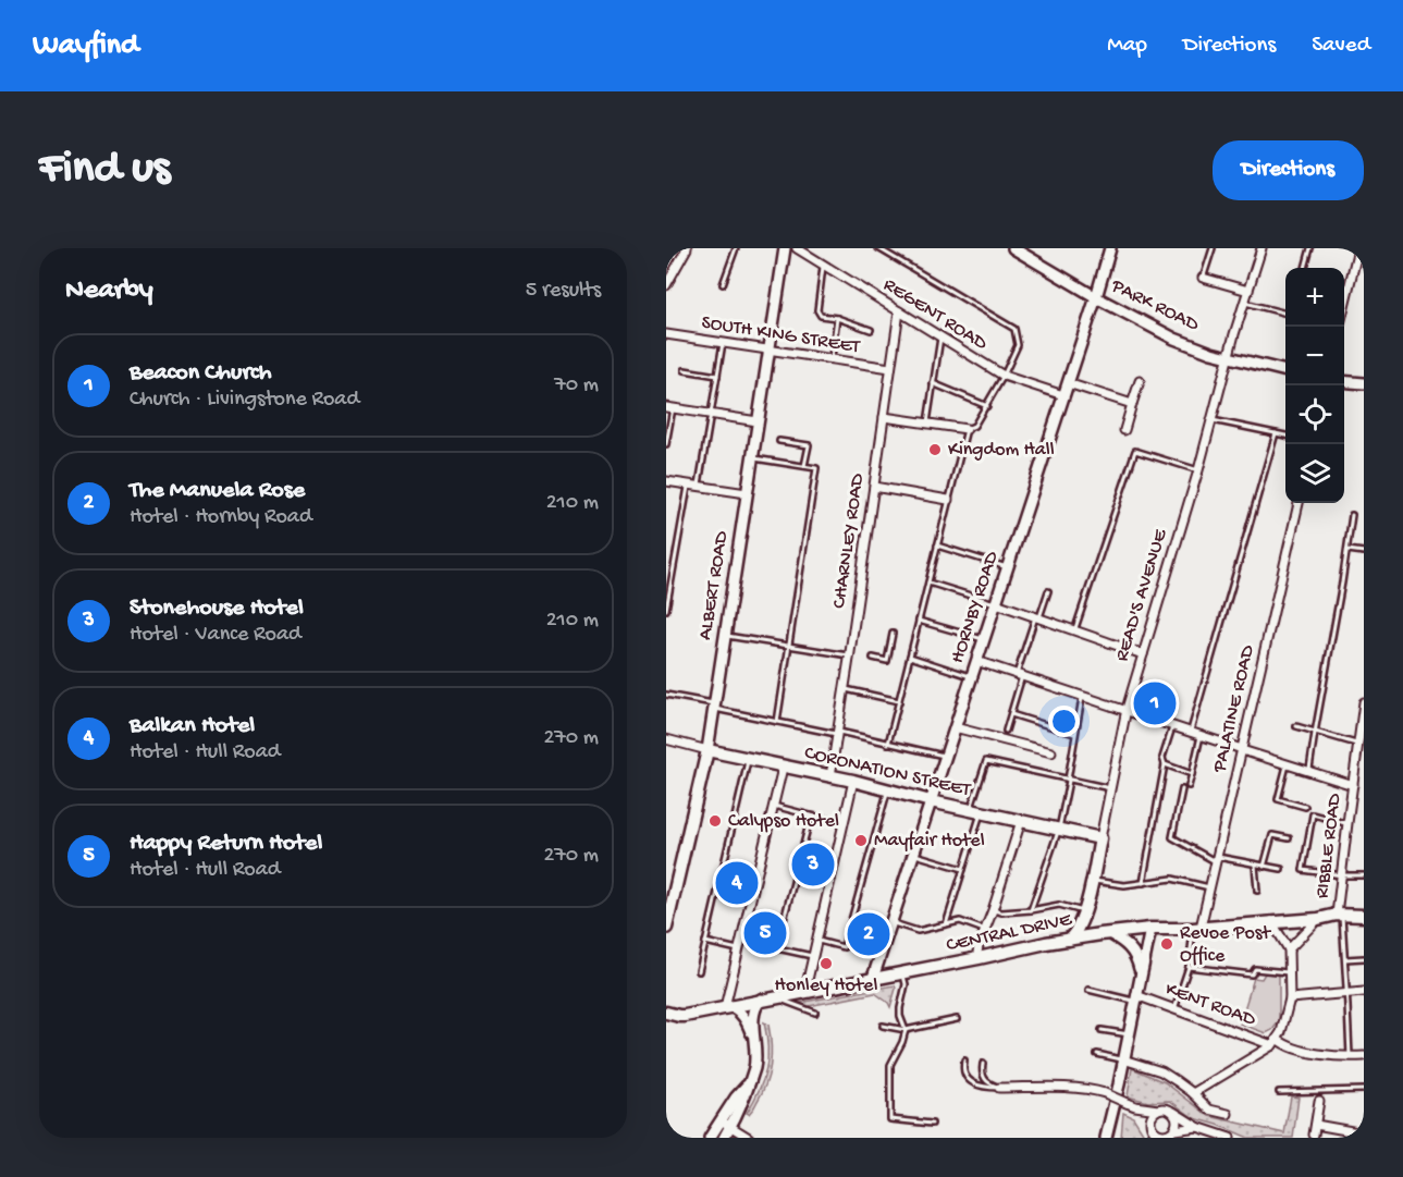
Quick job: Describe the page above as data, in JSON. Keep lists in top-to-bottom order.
{
  "streets": {
    "main road": [
      "PARK ROAD",
      "ALBERT ROAD",
      "READ'S AVENUE",
      "HORNBY ROAD",
      "CORONATION STREET",
      "CENTRAL DRIVE"
    ],
    "street": [
      "REGENT ROAD",
      "SOUTH KING STREET",
      "CHARNLEY ROAD",
      "PALATINE ROAD",
      "RIBBLE ROAD",
      "KENT ROAD"
    ]
  },
  "crossings": [
    ["PARK ROAD", "READ'S AVENUE"],
    ["PARK ROAD", "HORNBY ROAD"],
    ["REGENT ROAD", "CHARNLEY ROAD"],
    ["REGENT ROAD", "HORNBY ROAD"],
    ["SOUTH KING STREET", "CHARNLEY ROAD"],
    ["SOUTH KING STREET", "ALBERT ROAD"],
    ["CHARNLEY ROAD", "CORONATION STREET"],
    ["ALBERT ROAD", "CORONATION STREET"],
    ["READ'S AVENUE", "CORONATION STREET"],
    ["READ'S AVENUE", "CENTRAL DRIVE"],
    ["HORNBY ROAD", "CORONATION STREET"],
    ["HORNBY ROAD", "CENTRAL DRIVE"],
    ["PALATINE ROAD", "CENTRAL DRIVE"],
    ["RIBBLE ROAD", "CENTRAL DRIVE"]
  ],
  "places": [
    "Kingdom Hall",
    "Calypso Hotel",
    "Mayfair Hotel",
    "Revoe Post Office",
    "Honley Hotel"
  ],
  "page": {
    "header": "Wayfind",
    "nav": ["Map", "Directions", "Saved"],
    "buttons": "Directions",
    "title": "Find us",
    "heading": ["Nearby", "5 results"],
    "map_buttons": ["+", "−"],
    "list": [
      {
        "mark": "1",
        "name": "Beacon Church",
        "note": "Church · Livingstone Road",
        "value": "70 m"
      },
      {
        "mark": "2",
        "name": "The Manuela Rose",
        "note": "Hotel · Hornby Road",
        "value": "210 m"
      },
      {
        "mark": "3",
        "name": "Stonehouse Hotel",
        "note": "Hotel · Vance Road",
        "value": "210 m"
      },
      {
        "mark": "4",
        "name": "Balkan Hotel",
        "note": "Hotel · Hull Road",
        "value": "270 m"
      },
      {
        "mark": "5",
        "name": "Happy Return Hotel",
        "note": "Hotel · Hull Road",
        "value": "270 m"
      }
    ],
    "pins": [
      "1",
      "3",
      "4",
      "5",
      "2"
    ]
  }
}
